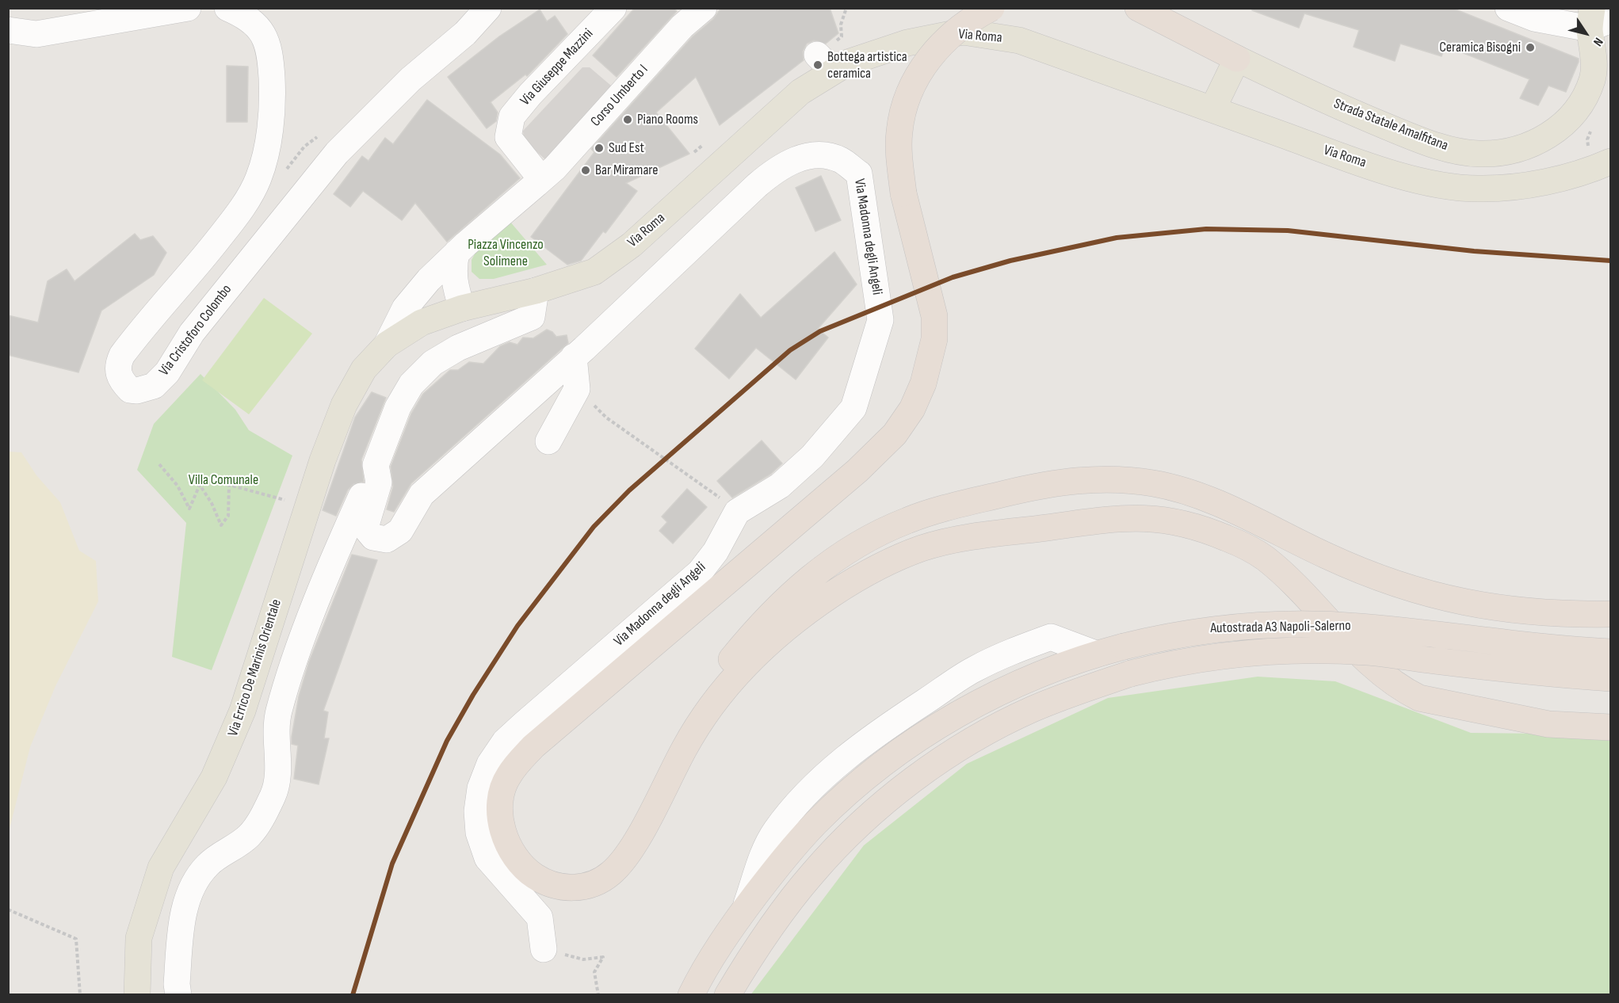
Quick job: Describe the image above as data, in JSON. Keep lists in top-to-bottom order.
{
  "streets": {
    "highway": ["Autostrada A3 Napoli-Salerno"],
    "main road": ["Via Roma", "Strada Statale Amalfitana", "Via Errico De Marinis Orientale"],
    "street": [
      "Via Giuseppe Mazzini",
      "Corso Umberto I",
      "Via Madonna degli Angeli",
      "Via Cristoforo Colombo"
    ]
  },
  "crossings": [
    ["Via Roma", "Via Madonna degli Angeli"],
    ["Via Roma", "Via Errico De Marinis Orientale"],
    ["Via Giuseppe Mazzini", "Corso Umberto I"]
  ],
  "parks": ["Piazza Vincenzo Solimene", "Villa Comunale"],
  "places": [
    "Ceramica Bisogni",
    "Bottega artistica ceramica",
    "Piano Rooms",
    "Sud Est",
    "Bar Miramare"
  ],
  "north": "bottom right"
}
